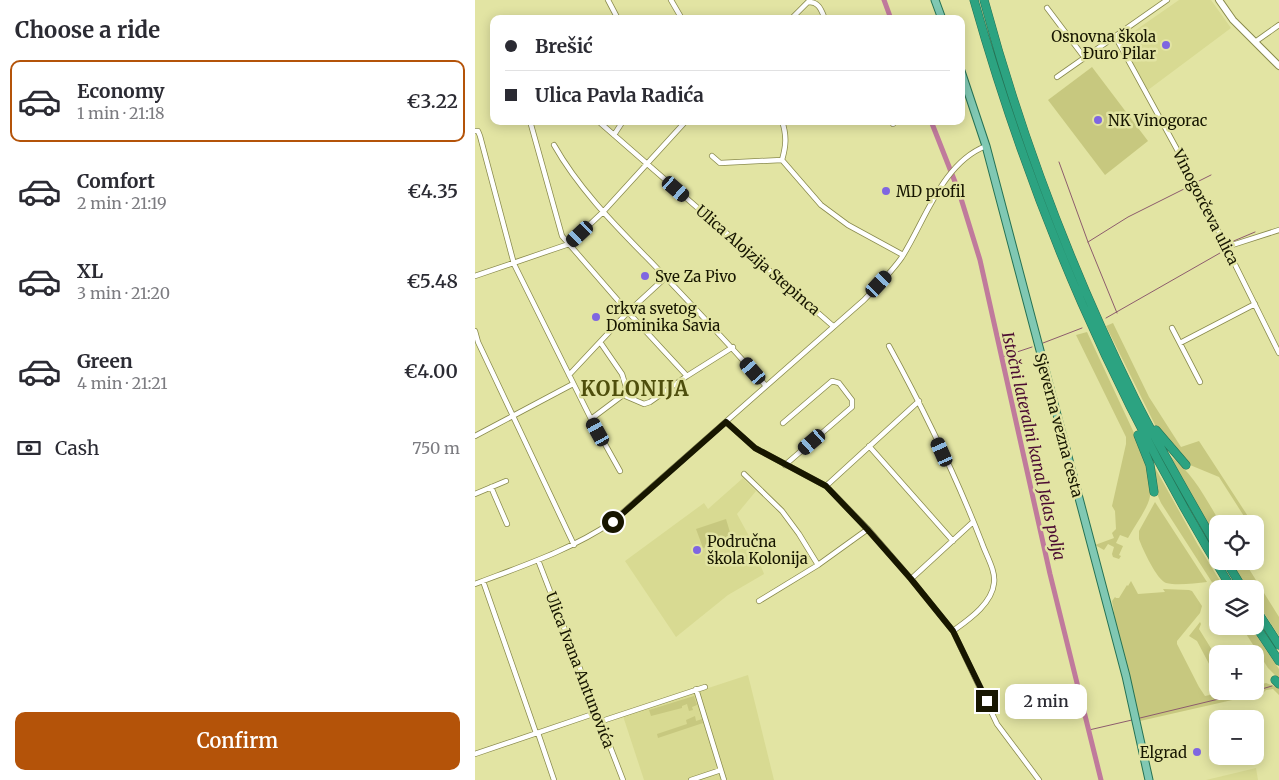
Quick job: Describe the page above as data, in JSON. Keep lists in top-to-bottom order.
{
  "streets": {
    "main road": ["Sjeverna vezna cesta"],
    "street": ["Vinogorčeva ulica", "Ulica Alojzija Stepinca", "Ulica Ivana Antunovića"]
  },
  "districts": ["KOLONIJA"],
  "water": ["Istočni lateralni kanal Jelas polja"],
  "places": [
    "Osnovna škola Đuro Pilar",
    "NK Vinogorac",
    "MD profil",
    "Sve Za Pivo",
    "crkva svetog Dominika Savia",
    "Područna škola Kolonija",
    "Elgrad"
  ],
  "page": {
    "heading": "Choose a ride",
    "banner": ["Brešić", "Ulica Pavla Radića"],
    "list": [
      {
        "name": "Economy",
        "note": "1 min · 21:18",
        "value": "€3.22"
      },
      {
        "name": "Comfort",
        "note": "2 min · 21:19",
        "value": "€4.35"
      },
      {
        "name": "XL",
        "note": "3 min · 21:20",
        "value": "€5.48"
      },
      {
        "name": "Green",
        "note": "4 min · 21:21",
        "value": "€4.00"
      }
    ],
    "pay": ["Cash", "750 m"],
    "map_buttons": ["+", "−"],
    "bubble": "2 min",
    "buttons": "Confirm"
  }
}
